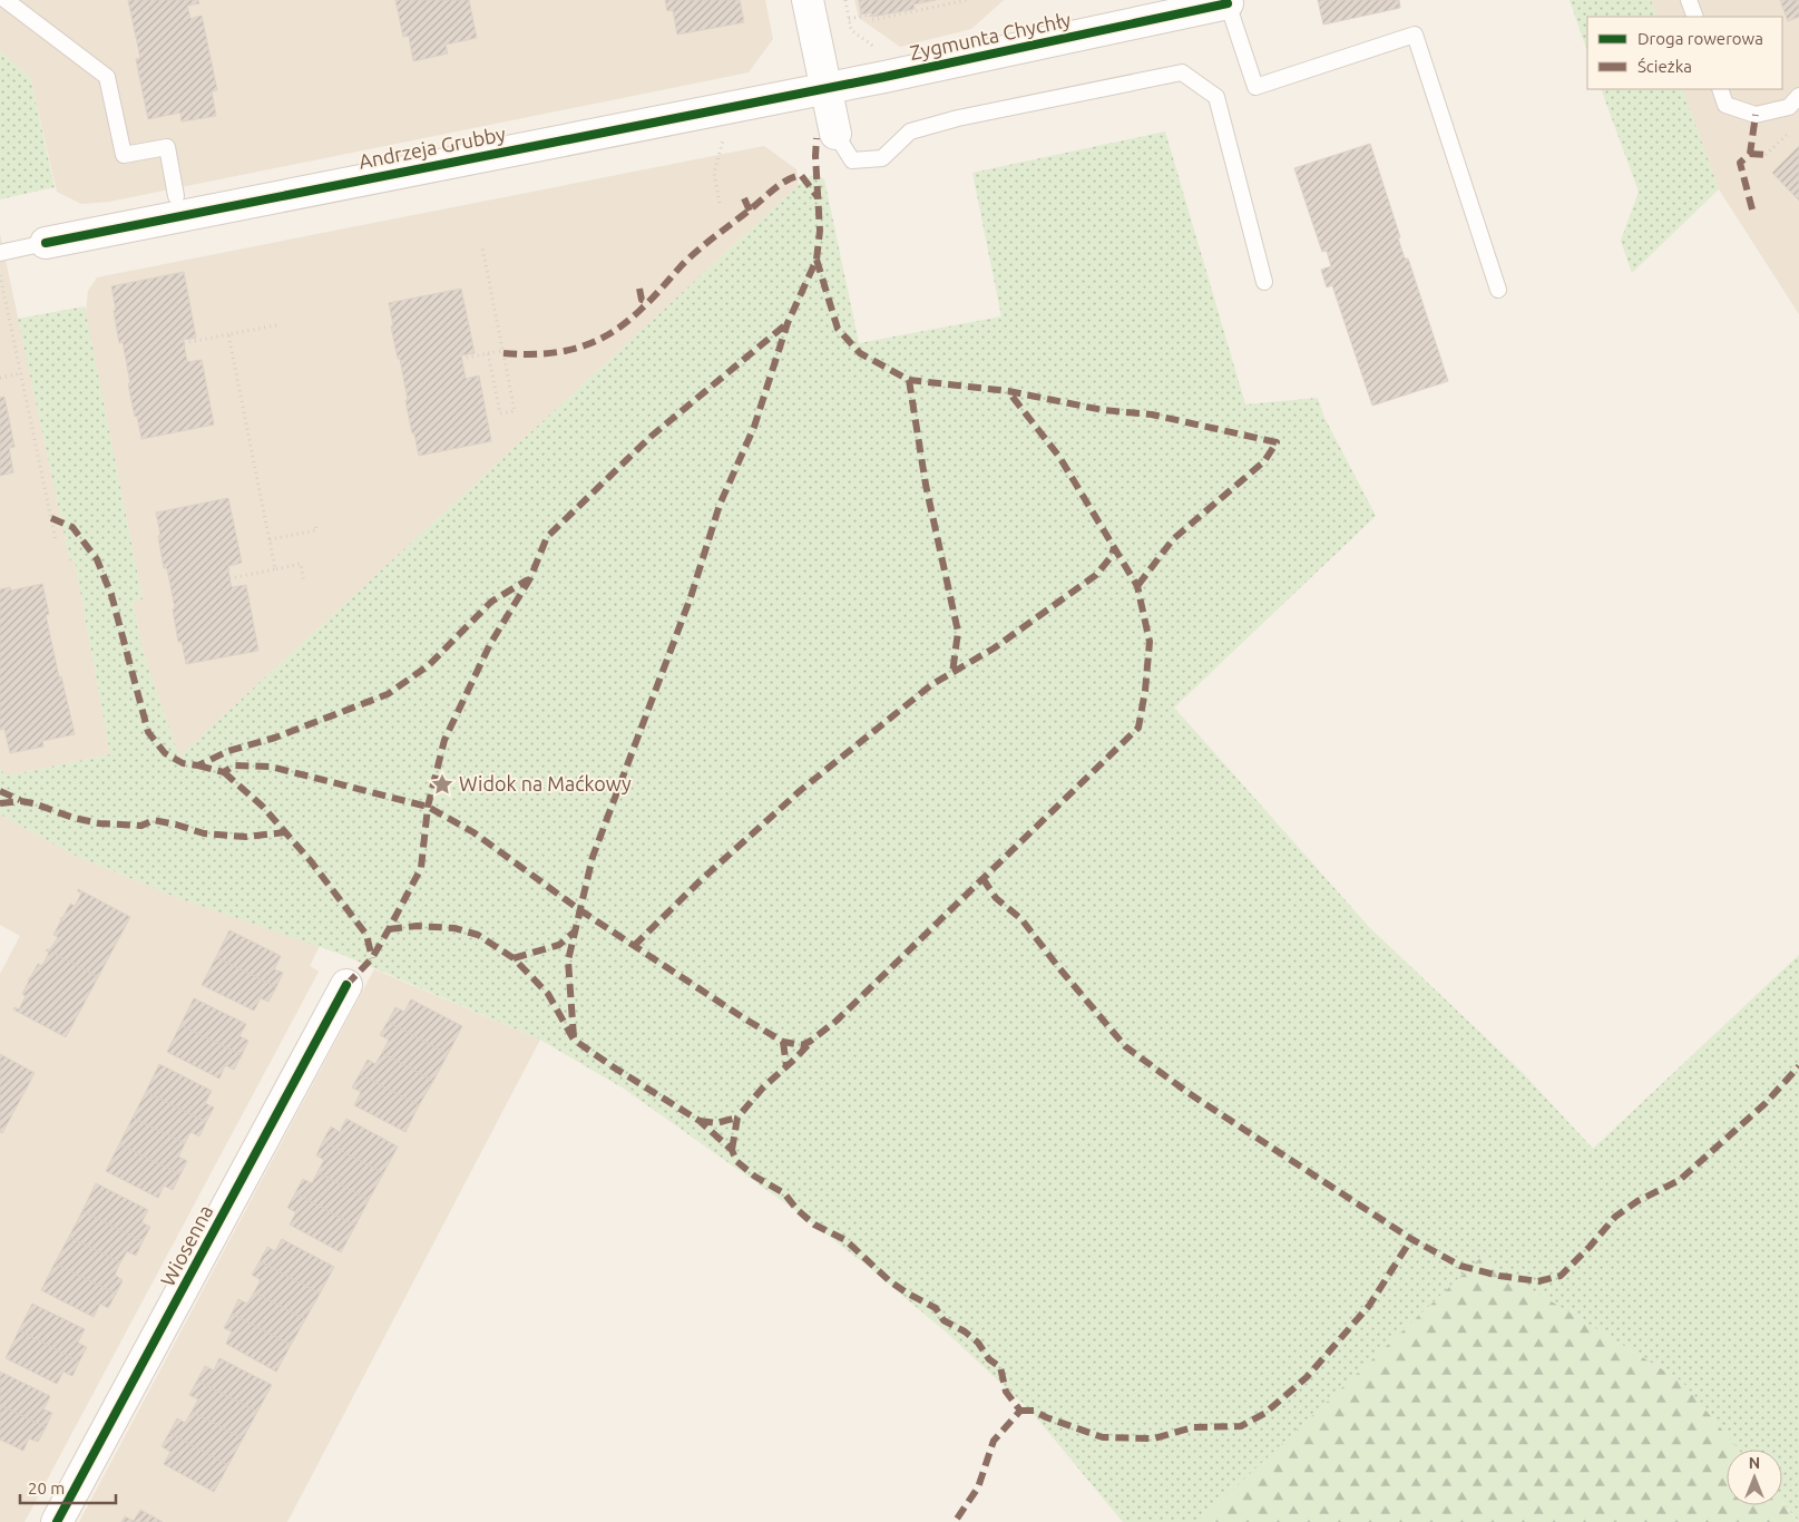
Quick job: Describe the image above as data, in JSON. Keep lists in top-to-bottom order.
{
  "streets": {
    "street": ["Zygmunta Chychły", "Andrzeja Grubby", "Wiosenna"]
  },
  "crossings": [
    ["Zygmunta Chychły", "Andrzeja Grubby"]
  ],
  "places": {
    "place": ["Widok na Maćkowy"]
  },
  "legend": ["Droga rowerowa", "Ścieżka"],
  "scale_bar": "20 m",
  "north": "top"
}
